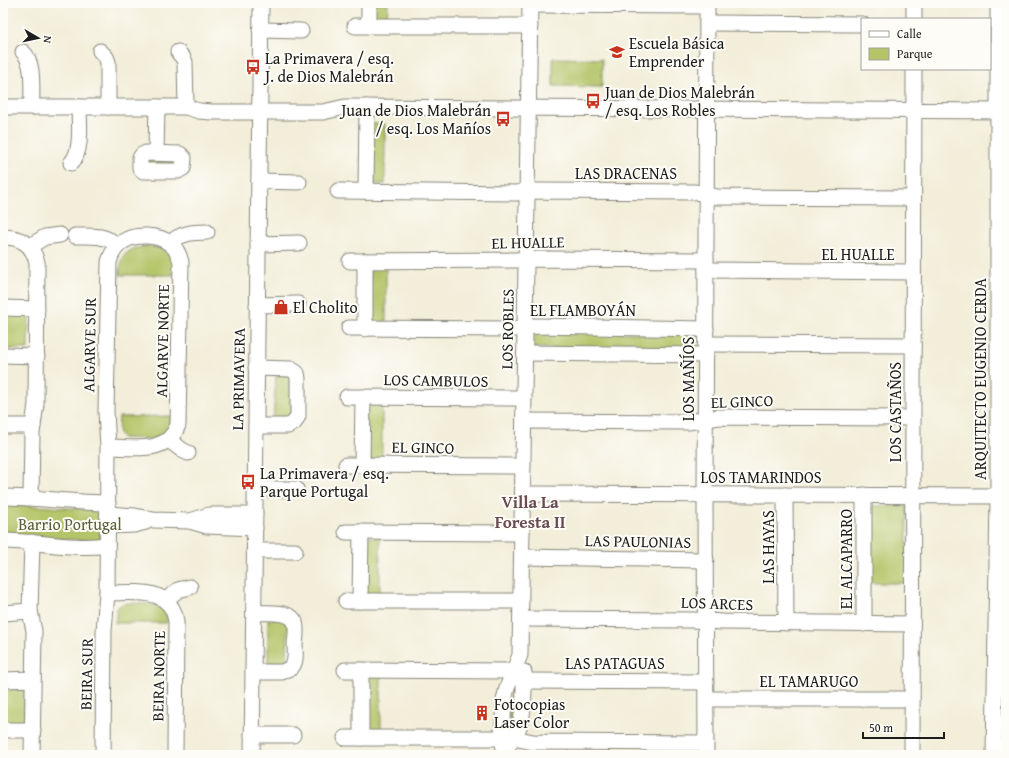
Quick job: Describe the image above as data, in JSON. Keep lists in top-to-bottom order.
{
  "streets": {
    "street": [
      "LAS DRACENAS",
      "EL HUALLE",
      "EL FLAMBOYÁN",
      "LOS ROBLES",
      "ALGARVE NORTE",
      "ALGARVE SUR",
      "LA PRIMAVERA",
      "LOS MAÑÍOS",
      "ARQUITECTO EUGENIO CERDA",
      "LOS CAMBULOS",
      "EL GINCO",
      "LOS CASTAÑOS",
      "LOS TAMARINDOS",
      "LAS PAULONIAS",
      "LAS HAYAS",
      "EL ALCAPARRO",
      "LOS ARCES",
      "LAS PATAGUAS",
      "BEIRA SUR",
      "BEIRA NORTE",
      "EL TAMARUGO"
    ]
  },
  "crossings": [
    ["LAS DRACENAS", "LOS ROBLES"],
    ["LAS DRACENAS", "LOS MAÑÍOS"],
    ["LAS DRACENAS", "LOS CASTAÑOS"],
    ["EL HUALLE", "LOS ROBLES"],
    ["EL HUALLE", "LOS MAÑÍOS"],
    ["EL HUALLE", "LOS CASTAÑOS"],
    ["EL FLAMBOYÁN", "LOS ROBLES"],
    ["EL FLAMBOYÁN", "LOS MAÑÍOS"],
    ["EL FLAMBOYÁN", "LOS CASTAÑOS"],
    ["LOS ROBLES", "LOS CAMBULOS"],
    ["LOS ROBLES", "EL GINCO"],
    ["LOS ROBLES", "LOS TAMARINDOS"],
    ["LOS ROBLES", "LAS PAULONIAS"],
    ["LOS ROBLES", "LOS ARCES"],
    ["LOS ROBLES", "LAS PATAGUAS"],
    ["ALGARVE SUR", "BEIRA SUR"],
    ["LOS MAÑÍOS", "EL GINCO"],
    ["LOS MAÑÍOS", "LOS TAMARINDOS"],
    ["LOS MAÑÍOS", "LAS PAULONIAS"],
    ["LOS MAÑÍOS", "LOS ARCES"],
    ["LOS MAÑÍOS", "LAS PATAGUAS"],
    ["LOS MAÑÍOS", "EL TAMARUGO"],
    ["ARQUITECTO EUGENIO CERDA", "LOS TAMARINDOS"],
    ["EL GINCO", "LOS CASTAÑOS"],
    ["LOS CASTAÑOS", "LOS TAMARINDOS"],
    ["LOS CASTAÑOS", "LOS ARCES"],
    ["LOS CASTAÑOS", "EL TAMARUGO"],
    ["LOS TAMARINDOS", "LAS HAYAS"],
    ["LOS TAMARINDOS", "EL ALCAPARRO"],
    ["LAS HAYAS", "LOS ARCES"],
    ["EL ALCAPARRO", "LOS ARCES"]
  ],
  "districts": ["Villa La Foresta II"],
  "parks": ["Barrio Portugal"],
  "places": {
    "school or university": ["Escuela Básica Emprender"],
    "bus stop": [
      "La Primavera / esq. J. de Dios Malebrán",
      "Juan de Dios Malebrán / esq. Los Robles",
      "Juan de Dios Malebrán / esq. Los Mañíos",
      "La Primavera / esq. Parque Portugal"
    ],
    "shop": ["El Cholito"],
    "building": ["Fotocopias Laser Color"]
  },
  "legend": ["Calle", "Parque"],
  "scale_bar": "50 m",
  "north": "right"
}
